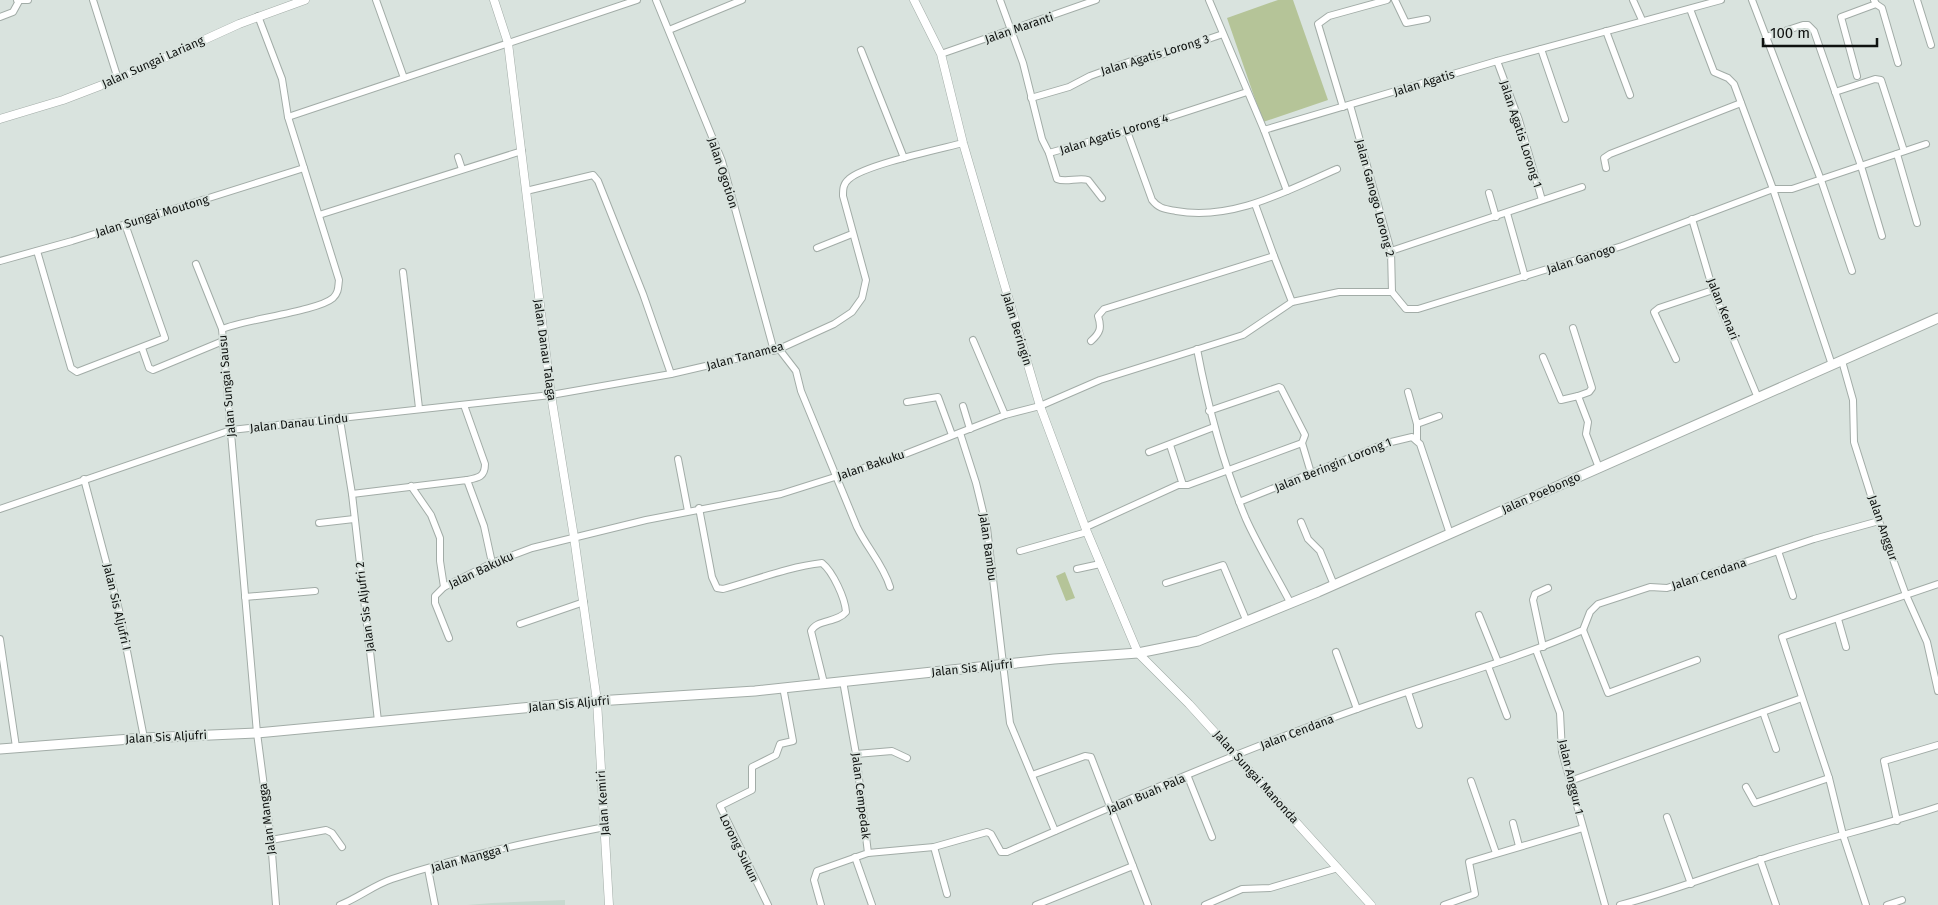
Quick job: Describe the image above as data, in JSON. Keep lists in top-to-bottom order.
{
  "streets": {
    "main road": ["Jalan Poebongo", "Jalan Sis Aljufri"],
    "street": [
      "Jalan Maranti",
      "Jalan Agatis Lorong 3",
      "Jalan Sungai Lariang",
      "Jalan Agatis",
      "Jalan Agatis Lorong 4",
      "Jalan Agatis Lorong 1",
      "Jalan Ogotion",
      "Jalan Ganogo Lorong 2",
      "Jalan Sungai Moutong",
      "Jalan Ganogo",
      "Jalan Kenari",
      "Jalan Beringin",
      "Jalan Danau Talaga",
      "Jalan Tanamea",
      "Jalan Sungai Sausu",
      "Jalan Danau Lindu",
      "Jalan Bakuku",
      "Jalan Beringin Lorong 1",
      "Jalan Anggur",
      "Jalan Bambu",
      "Jalan Cendana",
      "Jalan Sis Aljufri I",
      "Jalan Sis Aljufri 2",
      "Jalan Sungai Manonda",
      "Jalan Anggur 1",
      "Jalan Buah Pala",
      "Jalan Cempedak",
      "Jalan Kemiri",
      "Jalan Mangga",
      "Lorong Sukun",
      "Jalan Mangga 1"
    ]
  },
  "crossings": [
    ["Jalan Maranti", "Jalan Agatis Lorong 4"],
    ["Jalan Maranti", "Jalan Beringin"],
    ["Jalan Agatis Lorong 3", "Jalan Agatis Lorong 4"],
    ["Jalan Sungai Lariang", "Jalan Sungai Sausu"],
    ["Jalan Agatis", "Jalan Agatis Lorong 1"],
    ["Jalan Agatis", "Jalan Ganogo Lorong 2"],
    ["Jalan Agatis Lorong 1", "Jalan Ganogo Lorong 2"],
    ["Jalan Ogotion", "Jalan Tanamea"],
    ["Jalan Ganogo Lorong 2", "Jalan Ganogo"],
    ["Jalan Ganogo Lorong 2", "Jalan Bakuku"],
    ["Jalan Sungai Moutong", "Jalan Sungai Sausu"],
    ["Jalan Ganogo", "Jalan Kenari"],
    ["Jalan Ganogo", "Jalan Bakuku"],
    ["Jalan Kenari", "Jalan Poebongo"],
    ["Jalan Beringin", "Jalan Tanamea"],
    ["Jalan Beringin", "Jalan Bakuku"],
    ["Jalan Beringin", "Jalan Poebongo"],
    ["Jalan Beringin", "Jalan Sis Aljufri"],
    ["Jalan Beringin", "Jalan Sungai Manonda"],
    ["Jalan Danau Talaga", "Jalan Tanamea"],
    ["Jalan Danau Talaga", "Jalan Danau Lindu"],
    ["Jalan Danau Talaga", "Jalan Bakuku"],
    ["Jalan Danau Talaga", "Jalan Sis Aljufri"],
    ["Jalan Danau Talaga", "Jalan Kemiri"],
    ["Jalan Tanamea", "Jalan Danau Lindu"],
    ["Jalan Sungai Sausu", "Jalan Danau Lindu"],
    ["Jalan Sungai Sausu", "Jalan Sis Aljufri"],
    ["Jalan Sungai Sausu", "Jalan Mangga"],
    ["Jalan Danau Lindu", "Jalan Sis Aljufri I"],
    ["Jalan Danau Lindu", "Jalan Sis Aljufri 2"],
    ["Jalan Bakuku", "Jalan Bambu"],
    ["Jalan Poebongo", "Jalan Anggur"],
    ["Jalan Poebongo", "Jalan Sis Aljufri"],
    ["Jalan Poebongo", "Jalan Sungai Manonda"],
    ["Jalan Anggur", "Jalan Cendana"],
    ["Jalan Bambu", "Jalan Sis Aljufri"],
    ["Jalan Cendana", "Jalan Sungai Manonda"],
    ["Jalan Cendana", "Jalan Anggur 1"],
    ["Jalan Cendana", "Jalan Buah Pala"],
    ["Jalan Sis Aljufri I", "Jalan Sis Aljufri"],
    ["Jalan Sis Aljufri 2", "Jalan Sis Aljufri"],
    ["Jalan Sis Aljufri", "Jalan Sungai Manonda"],
    ["Jalan Sis Aljufri", "Jalan Cempedak"],
    ["Jalan Sis Aljufri", "Jalan Kemiri"],
    ["Jalan Sis Aljufri", "Jalan Mangga"],
    ["Jalan Sis Aljufri", "Lorong Sukun"],
    ["Jalan Sungai Manonda", "Jalan Buah Pala"],
    ["Jalan Buah Pala", "Jalan Cempedak"],
    ["Jalan Kemiri", "Jalan Mangga 1"]
  ],
  "scale_bar": "100 m"
}
